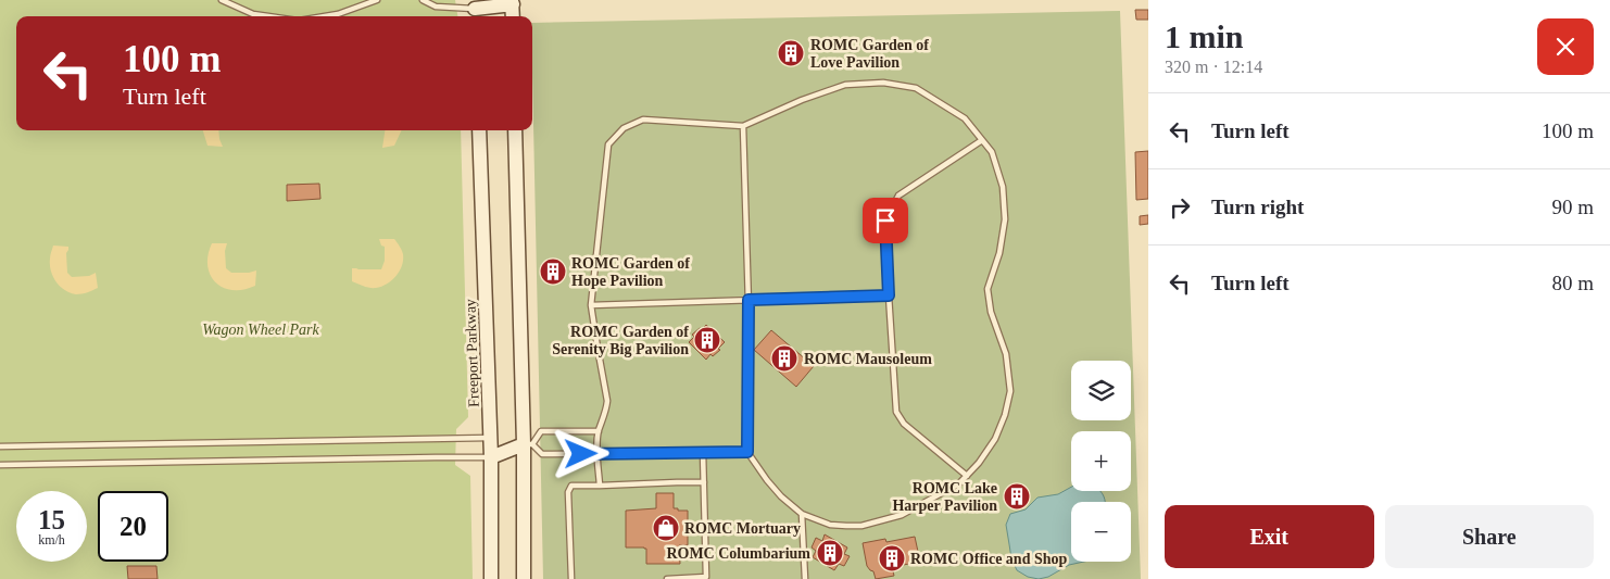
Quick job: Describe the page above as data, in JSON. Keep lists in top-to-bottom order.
{
  "streets": {
    "main road": ["Freeport Parkway"]
  },
  "parks": ["Wagon Wheel Park"],
  "places": {
    "building": [
      "ROMC Garden of Love Pavilion",
      "ROMC Garden of Hope Pavilion",
      "ROMC Garden of Serenity Big Pavilion",
      "ROMC Mausoleum",
      "ROMC Lake Harper Pavilion",
      "ROMC Columbarium",
      "ROMC Office and Shop"
    ],
    "shop": ["ROMC Mortuary"]
  },
  "page": {
    "heading": ["1 min", "320 m · 12:14"],
    "turn": ["100 m", "Turn left"],
    "list": [
      {
        "name": "Turn left",
        "value": "100 m"
      },
      {
        "name": "Turn right",
        "value": "90 m"
      },
      {
        "name": "Turn left",
        "value": "80 m"
      }
    ],
    "map_buttons": ["+", "−"],
    "speed": "15 km/h",
    "limit": "20",
    "buttons": ["Exit", "Share"]
  }
}
